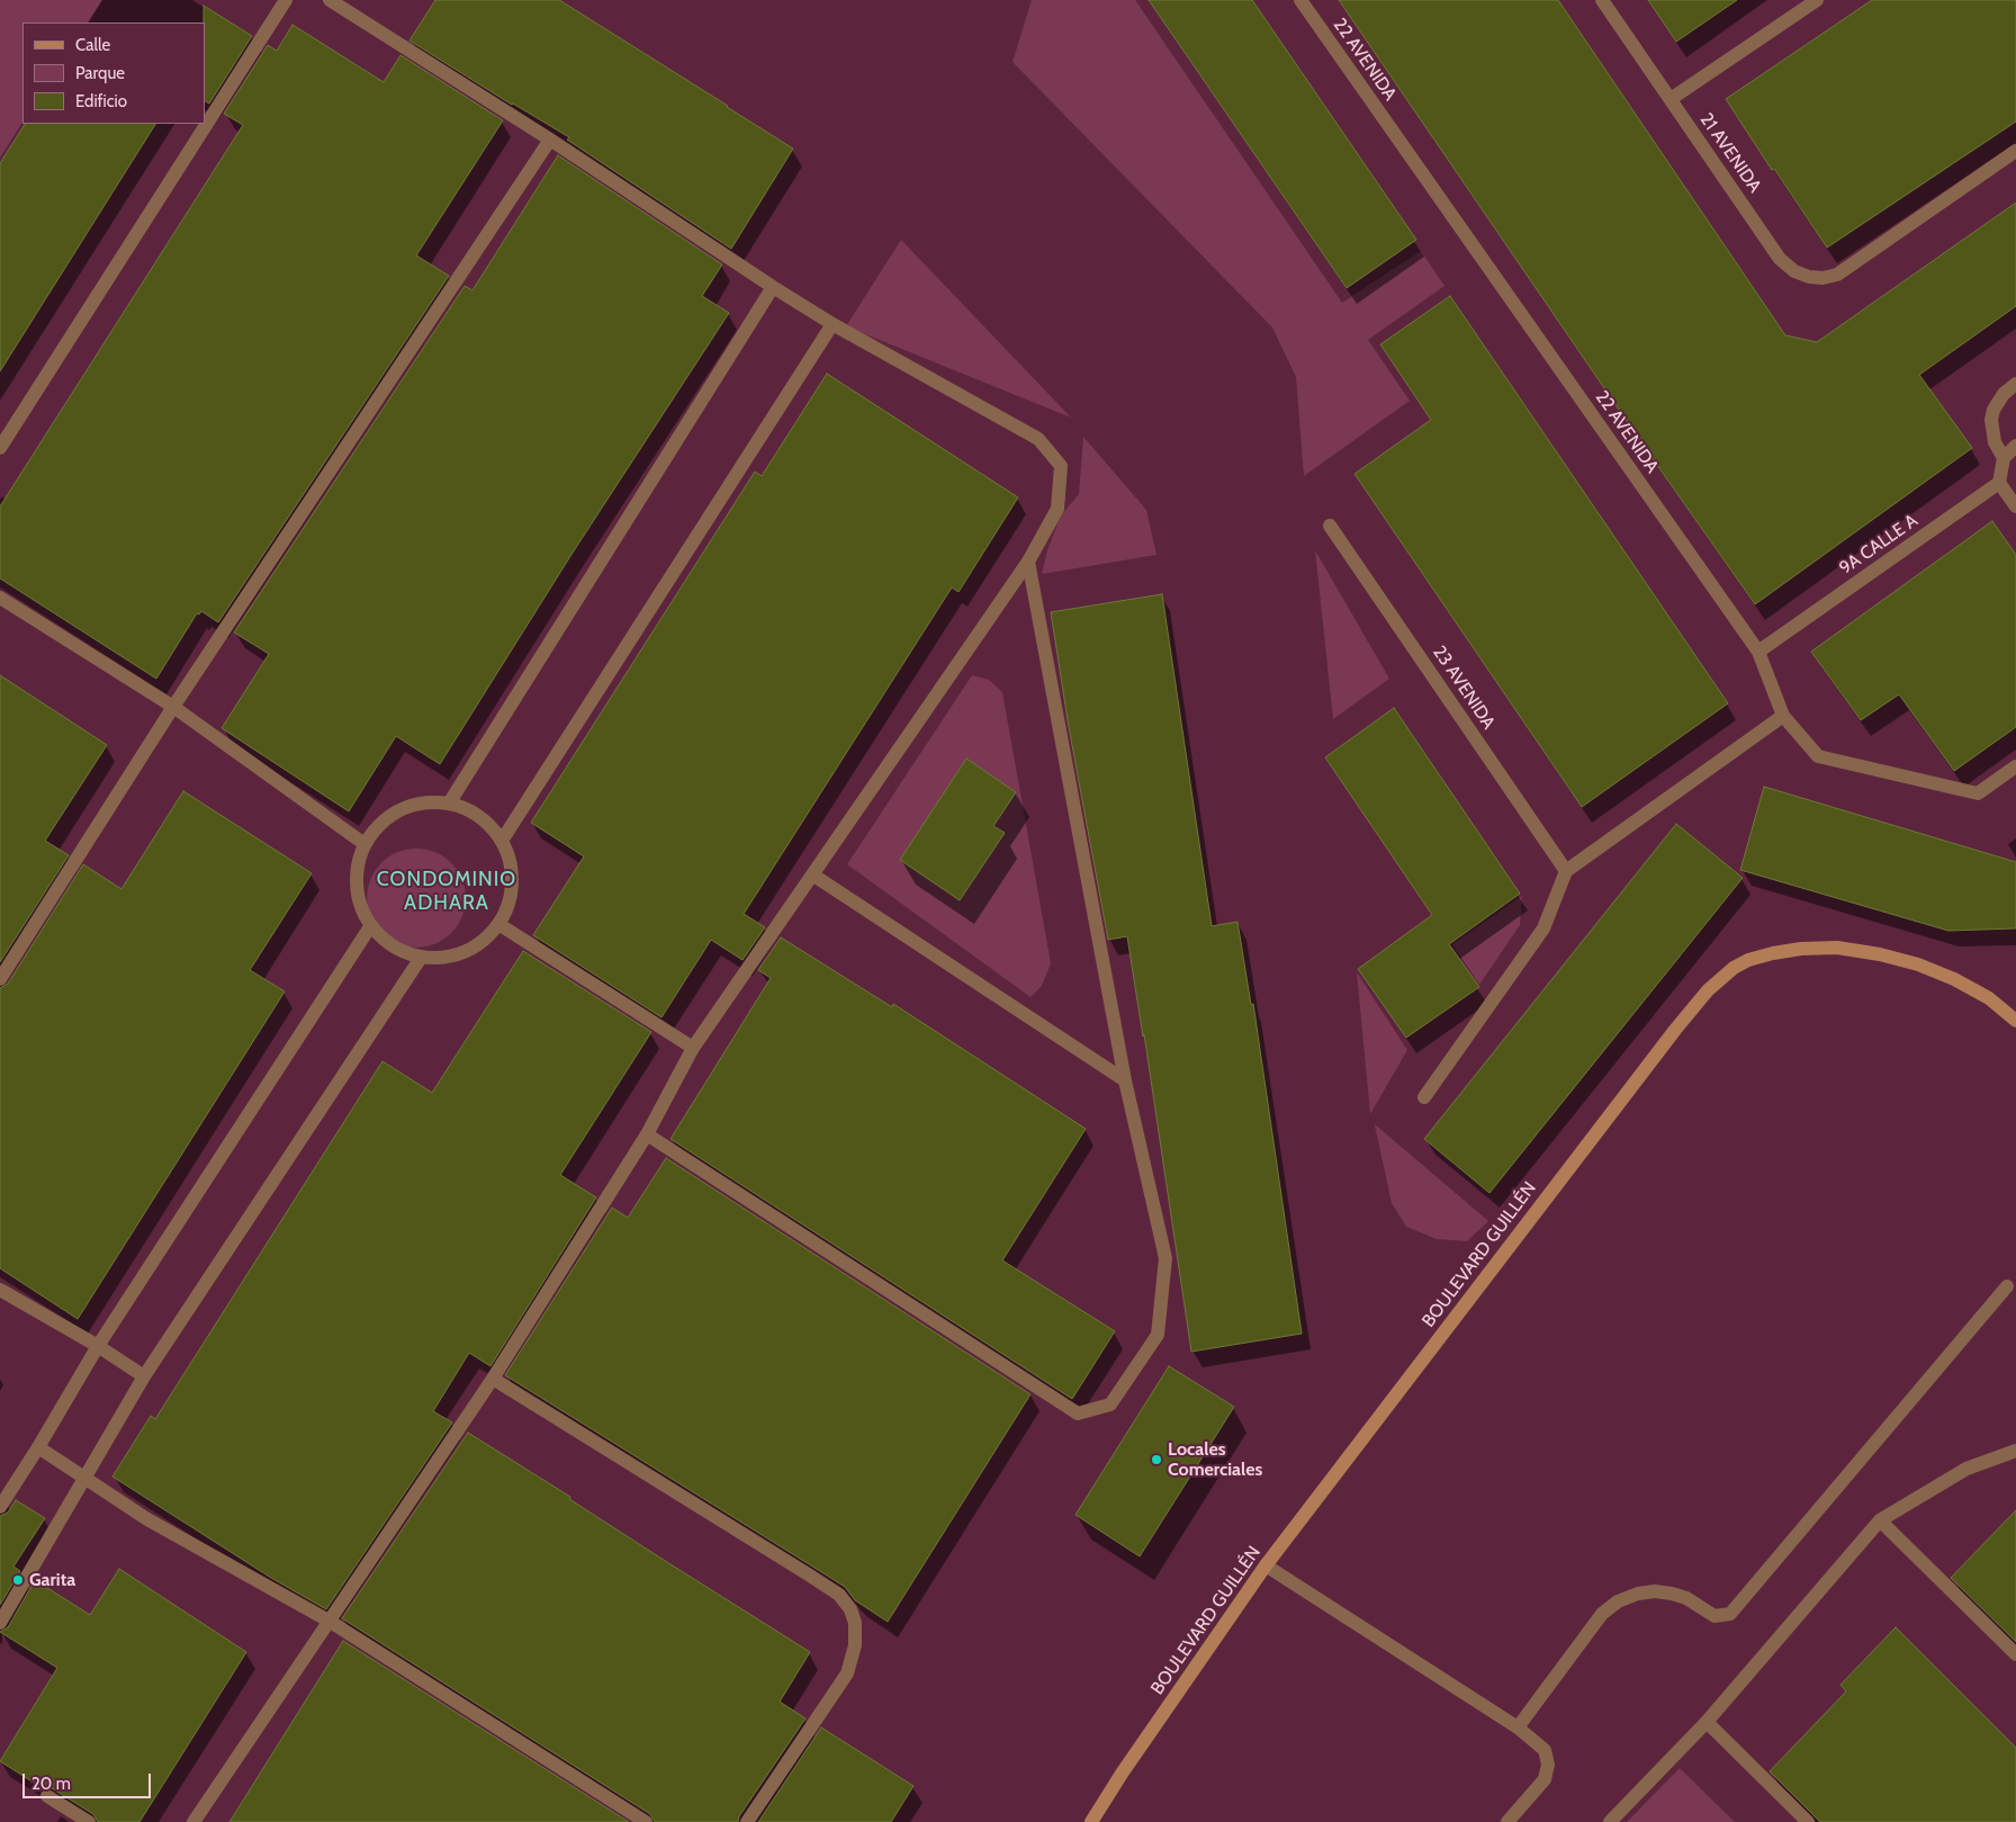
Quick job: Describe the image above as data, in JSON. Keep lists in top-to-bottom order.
{
  "streets": {
    "main road": ["BOULEVARD GUILLÉN"],
    "street": [
      "22 AVENIDA",
      "21 AVENIDA",
      "9A CALLE A",
      "23 AVENIDA"
    ]
  },
  "crossings": [
    ["22 AVENIDA", "9A CALLE A"]
  ],
  "districts": ["CONDOMINIO ADHARA"],
  "places": ["Locales Comerciales", "Garita"],
  "legend": ["Calle", "Parque", "Edificio"],
  "scale_bar": "20 m"
}
